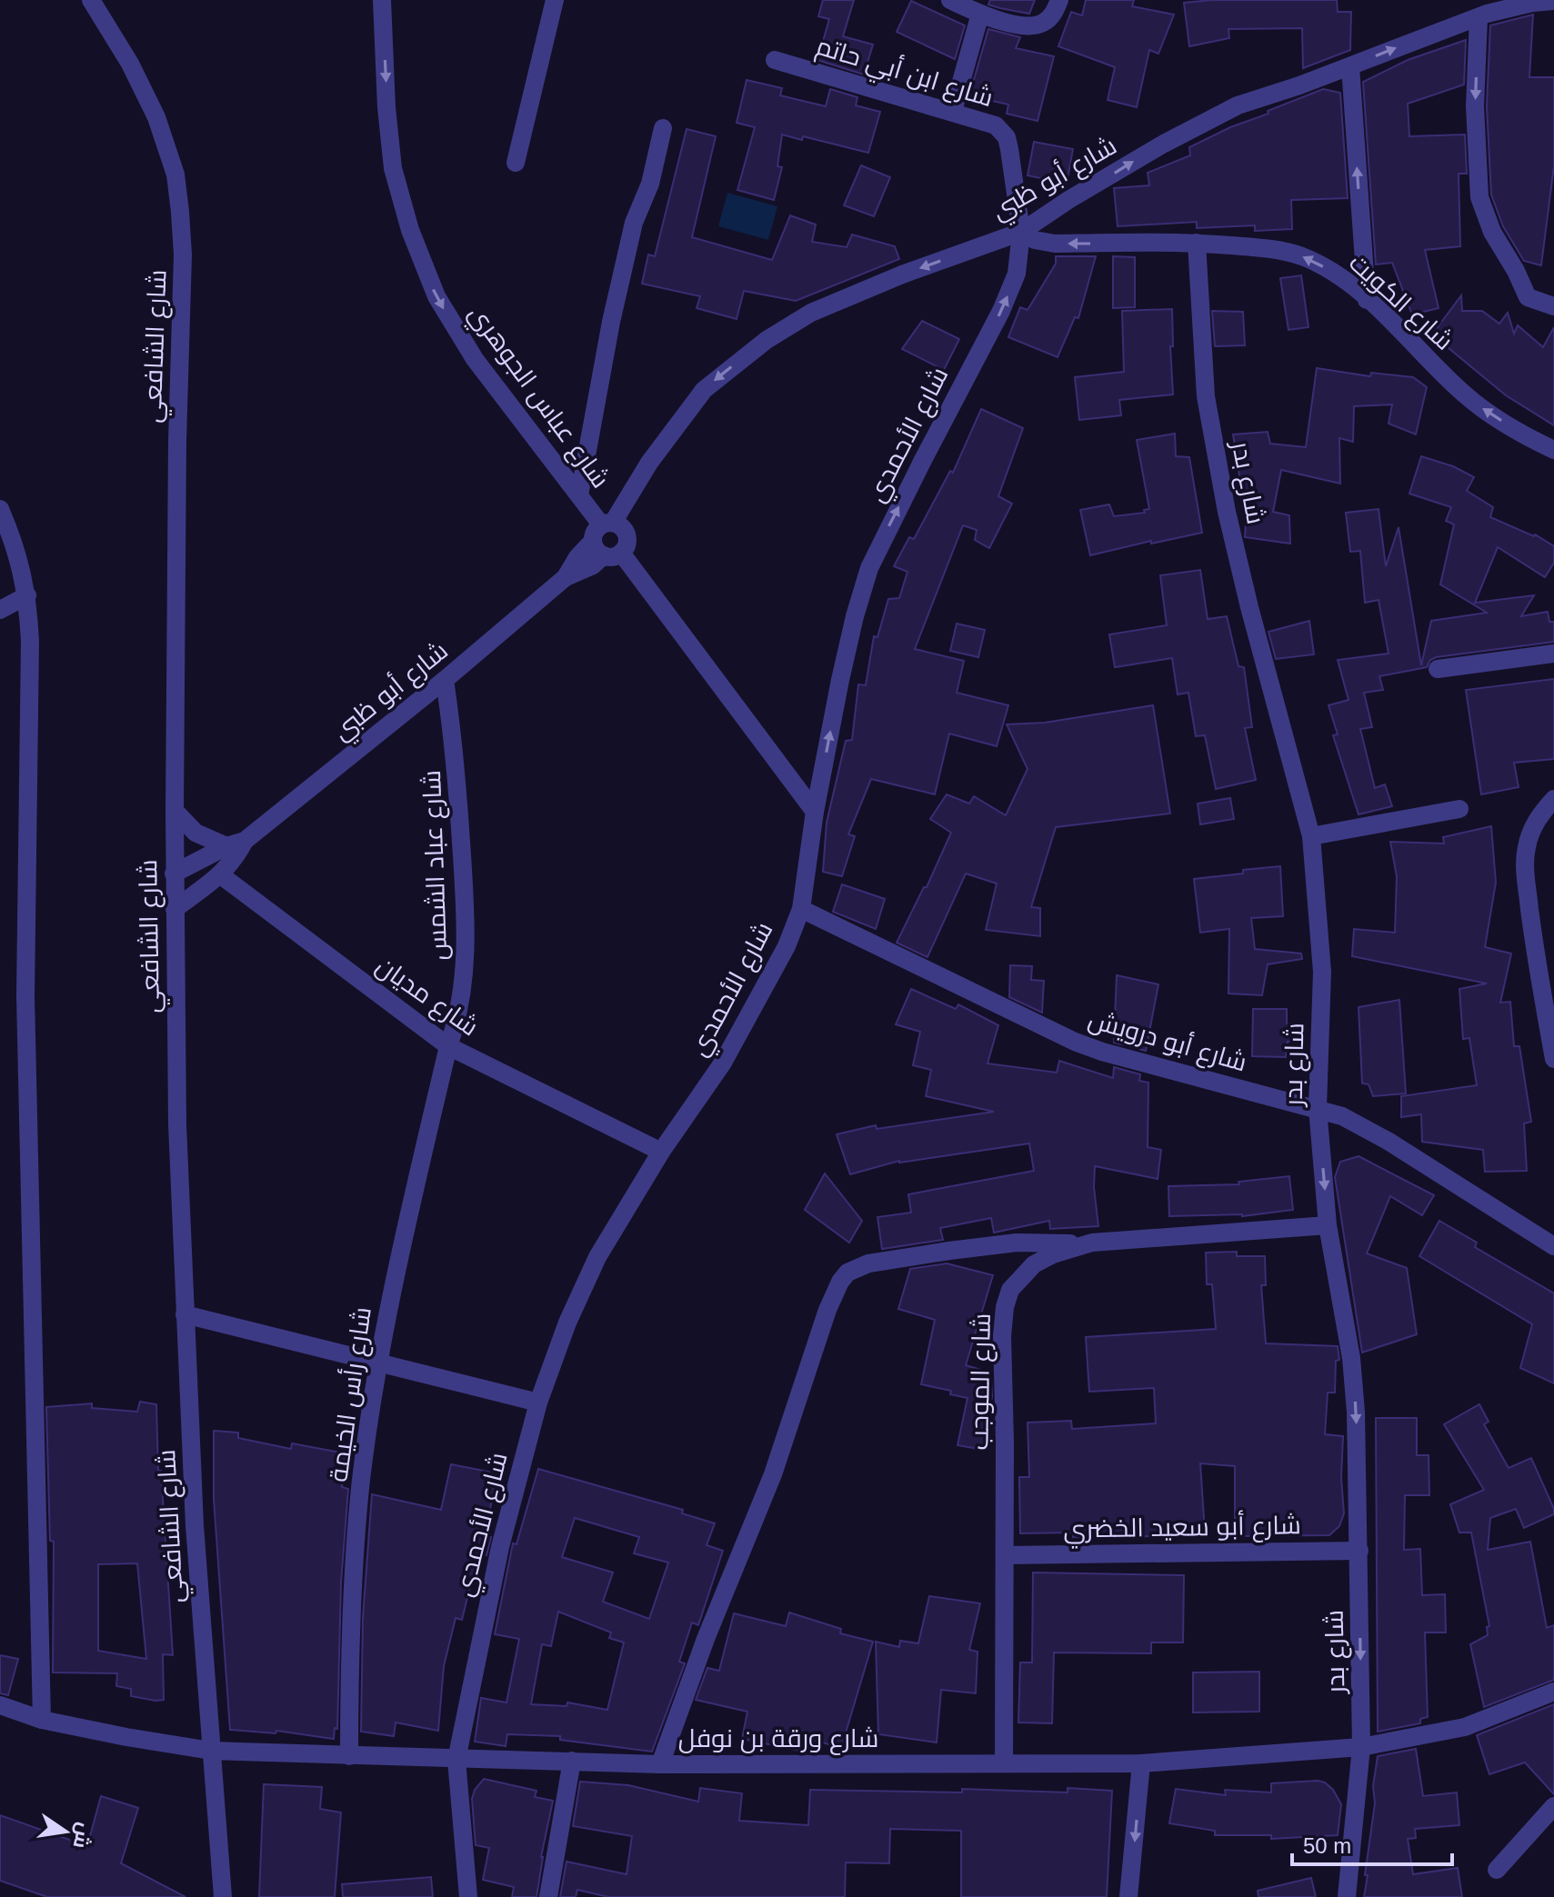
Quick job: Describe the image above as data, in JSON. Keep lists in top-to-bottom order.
{
  "streets": {
    "street": [
      "شارع ابن أبي حاتم",
      "شارع أبو ظبي",
      "شارع الكويت",
      "شارع الشافعي",
      "شارع عباس الجوهري",
      "شارع الأحمدي",
      "شارع بدر",
      "شارع عباد الشمس",
      "شارع مديان",
      "شارع أبو درويش",
      "شارع الموجب",
      "شارع رأس الخيمة",
      "شارع أبو سعيد الخضري",
      "شارع ورقة بن نوفل"
    ]
  },
  "crossings": [
    ["شارع ابن أبي حاتم", "شارع أبو ظبي"],
    ["شارع ابن أبي حاتم", "شارع الكويت"],
    ["شارع ابن أبي حاتم", "شارع الأحمدي"],
    ["شارع أبو ظبي", "شارع الكويت"],
    ["شارع أبو ظبي", "شارع الشافعي"],
    ["شارع أبو ظبي", "شارع عباس الجوهري"],
    ["شارع أبو ظبي", "شارع الأحمدي"],
    ["شارع أبو ظبي", "شارع عباد الشمس"],
    ["شارع أبو ظبي", "شارع مديان"],
    ["شارع الكويت", "شارع الأحمدي"],
    ["شارع الكويت", "شارع بدر"],
    ["شارع الشافعي", "شارع ورقة بن نوفل"],
    ["شارع عباس الجوهري", "شارع الأحمدي"],
    ["شارع الأحمدي", "شارع مديان"],
    ["شارع الأحمدي", "شارع أبو درويش"],
    ["شارع الأحمدي", "شارع ورقة بن نوفل"],
    ["شارع بدر", "شارع أبو درويش"],
    ["شارع بدر", "شارع الموجب"],
    ["شارع بدر", "شارع أبو سعيد الخضري"],
    ["شارع بدر", "شارع ورقة بن نوفل"],
    ["شارع عباد الشمس", "شارع مديان"],
    ["شارع عباد الشمس", "شارع رأس الخيمة"],
    ["شارع مديان", "شارع رأس الخيمة"],
    ["شارع الموجب", "شارع أبو سعيد الخضري"],
    ["شارع الموجب", "شارع ورقة بن نوفل"],
    ["شارع رأس الخيمة", "شارع ورقة بن نوفل"]
  ],
  "one_way": ["شارع الكويت", "شارع عباس الجوهري", "شارع بدر"],
  "scale_bar": "50 m",
  "north": "right"
}
